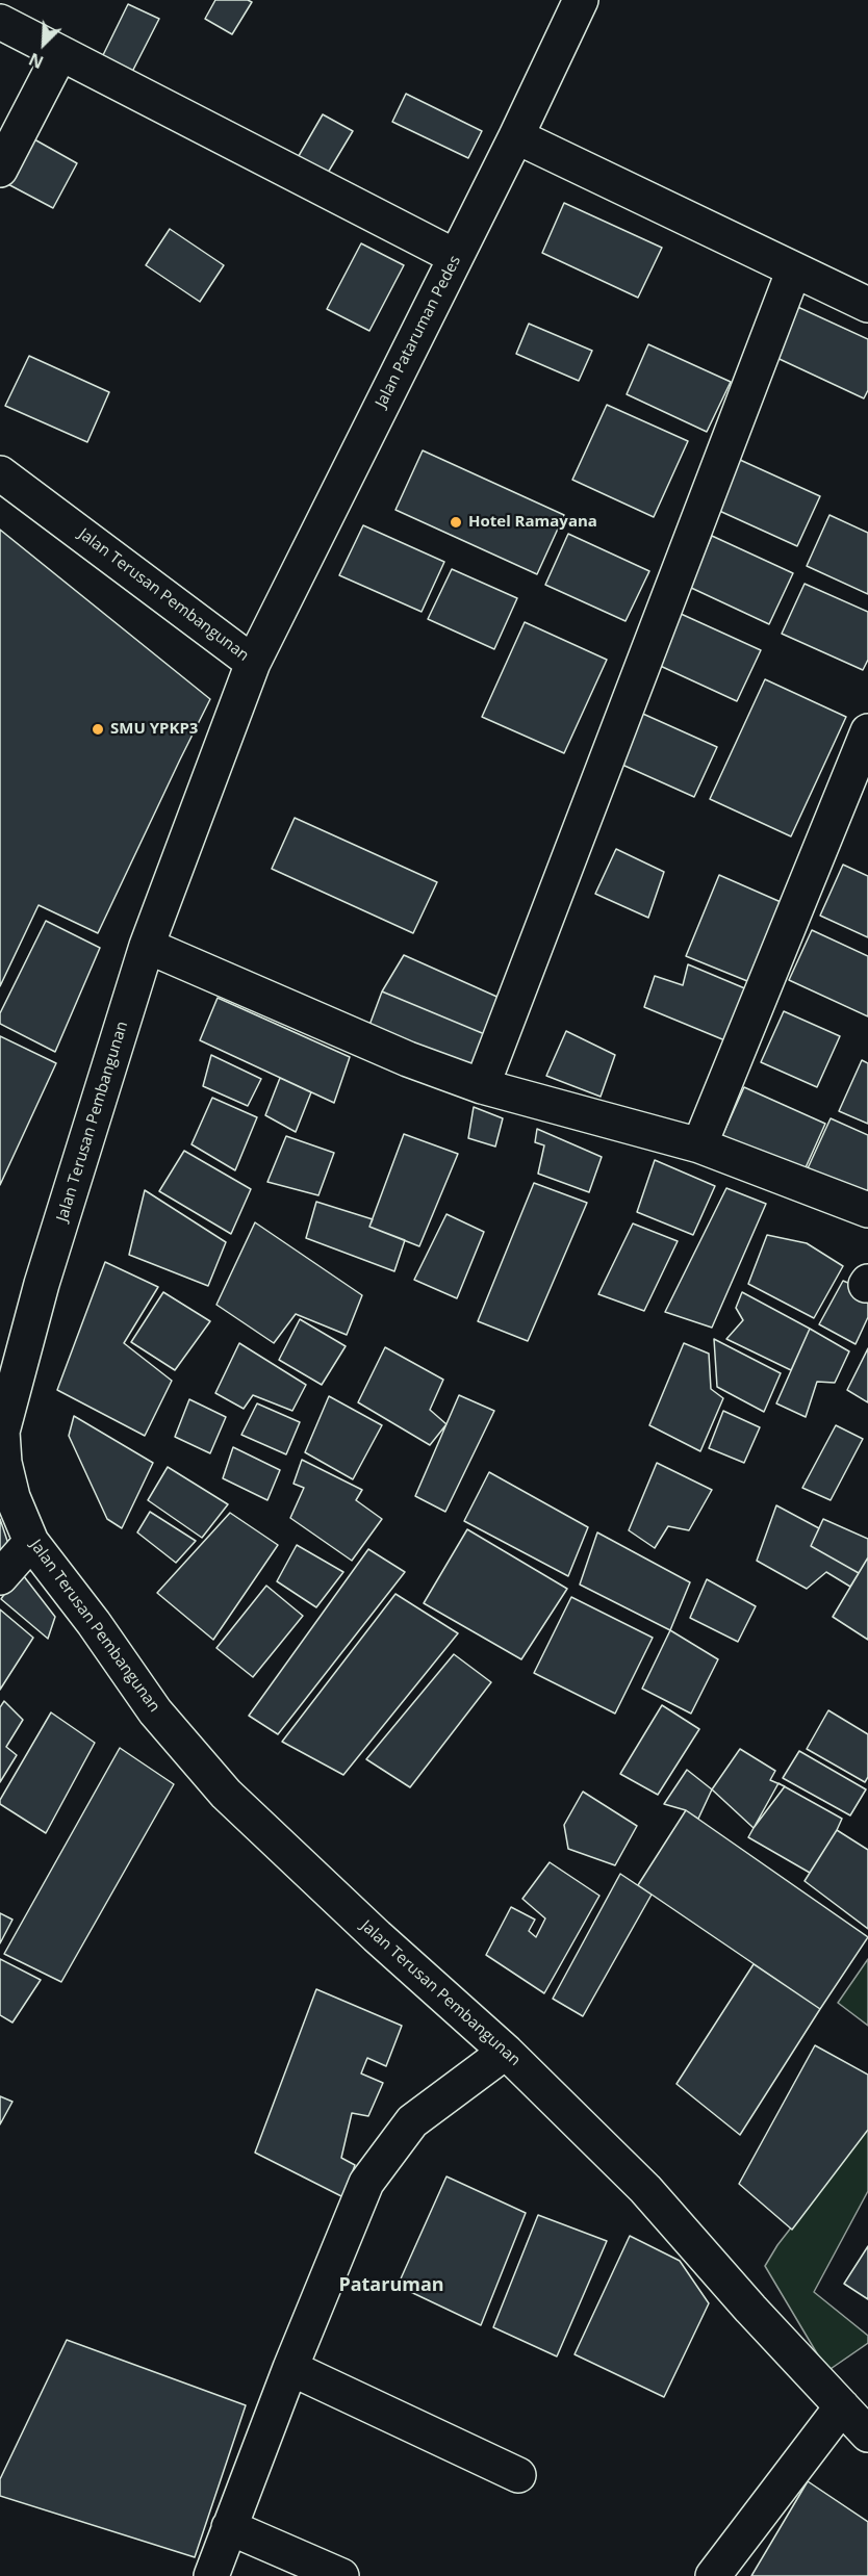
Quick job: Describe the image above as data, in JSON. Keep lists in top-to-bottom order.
{
  "streets": {
    "street": ["Jalan Pataruman Pedes", "Jalan Terusan Pembangunan"]
  },
  "crossings": [
    ["Jalan Pataruman Pedes", "Jalan Terusan Pembangunan"]
  ],
  "districts": ["Pataruman"],
  "places": ["Hotel Ramayana", "SMU YPKP3"],
  "north": "bottom left"
}
